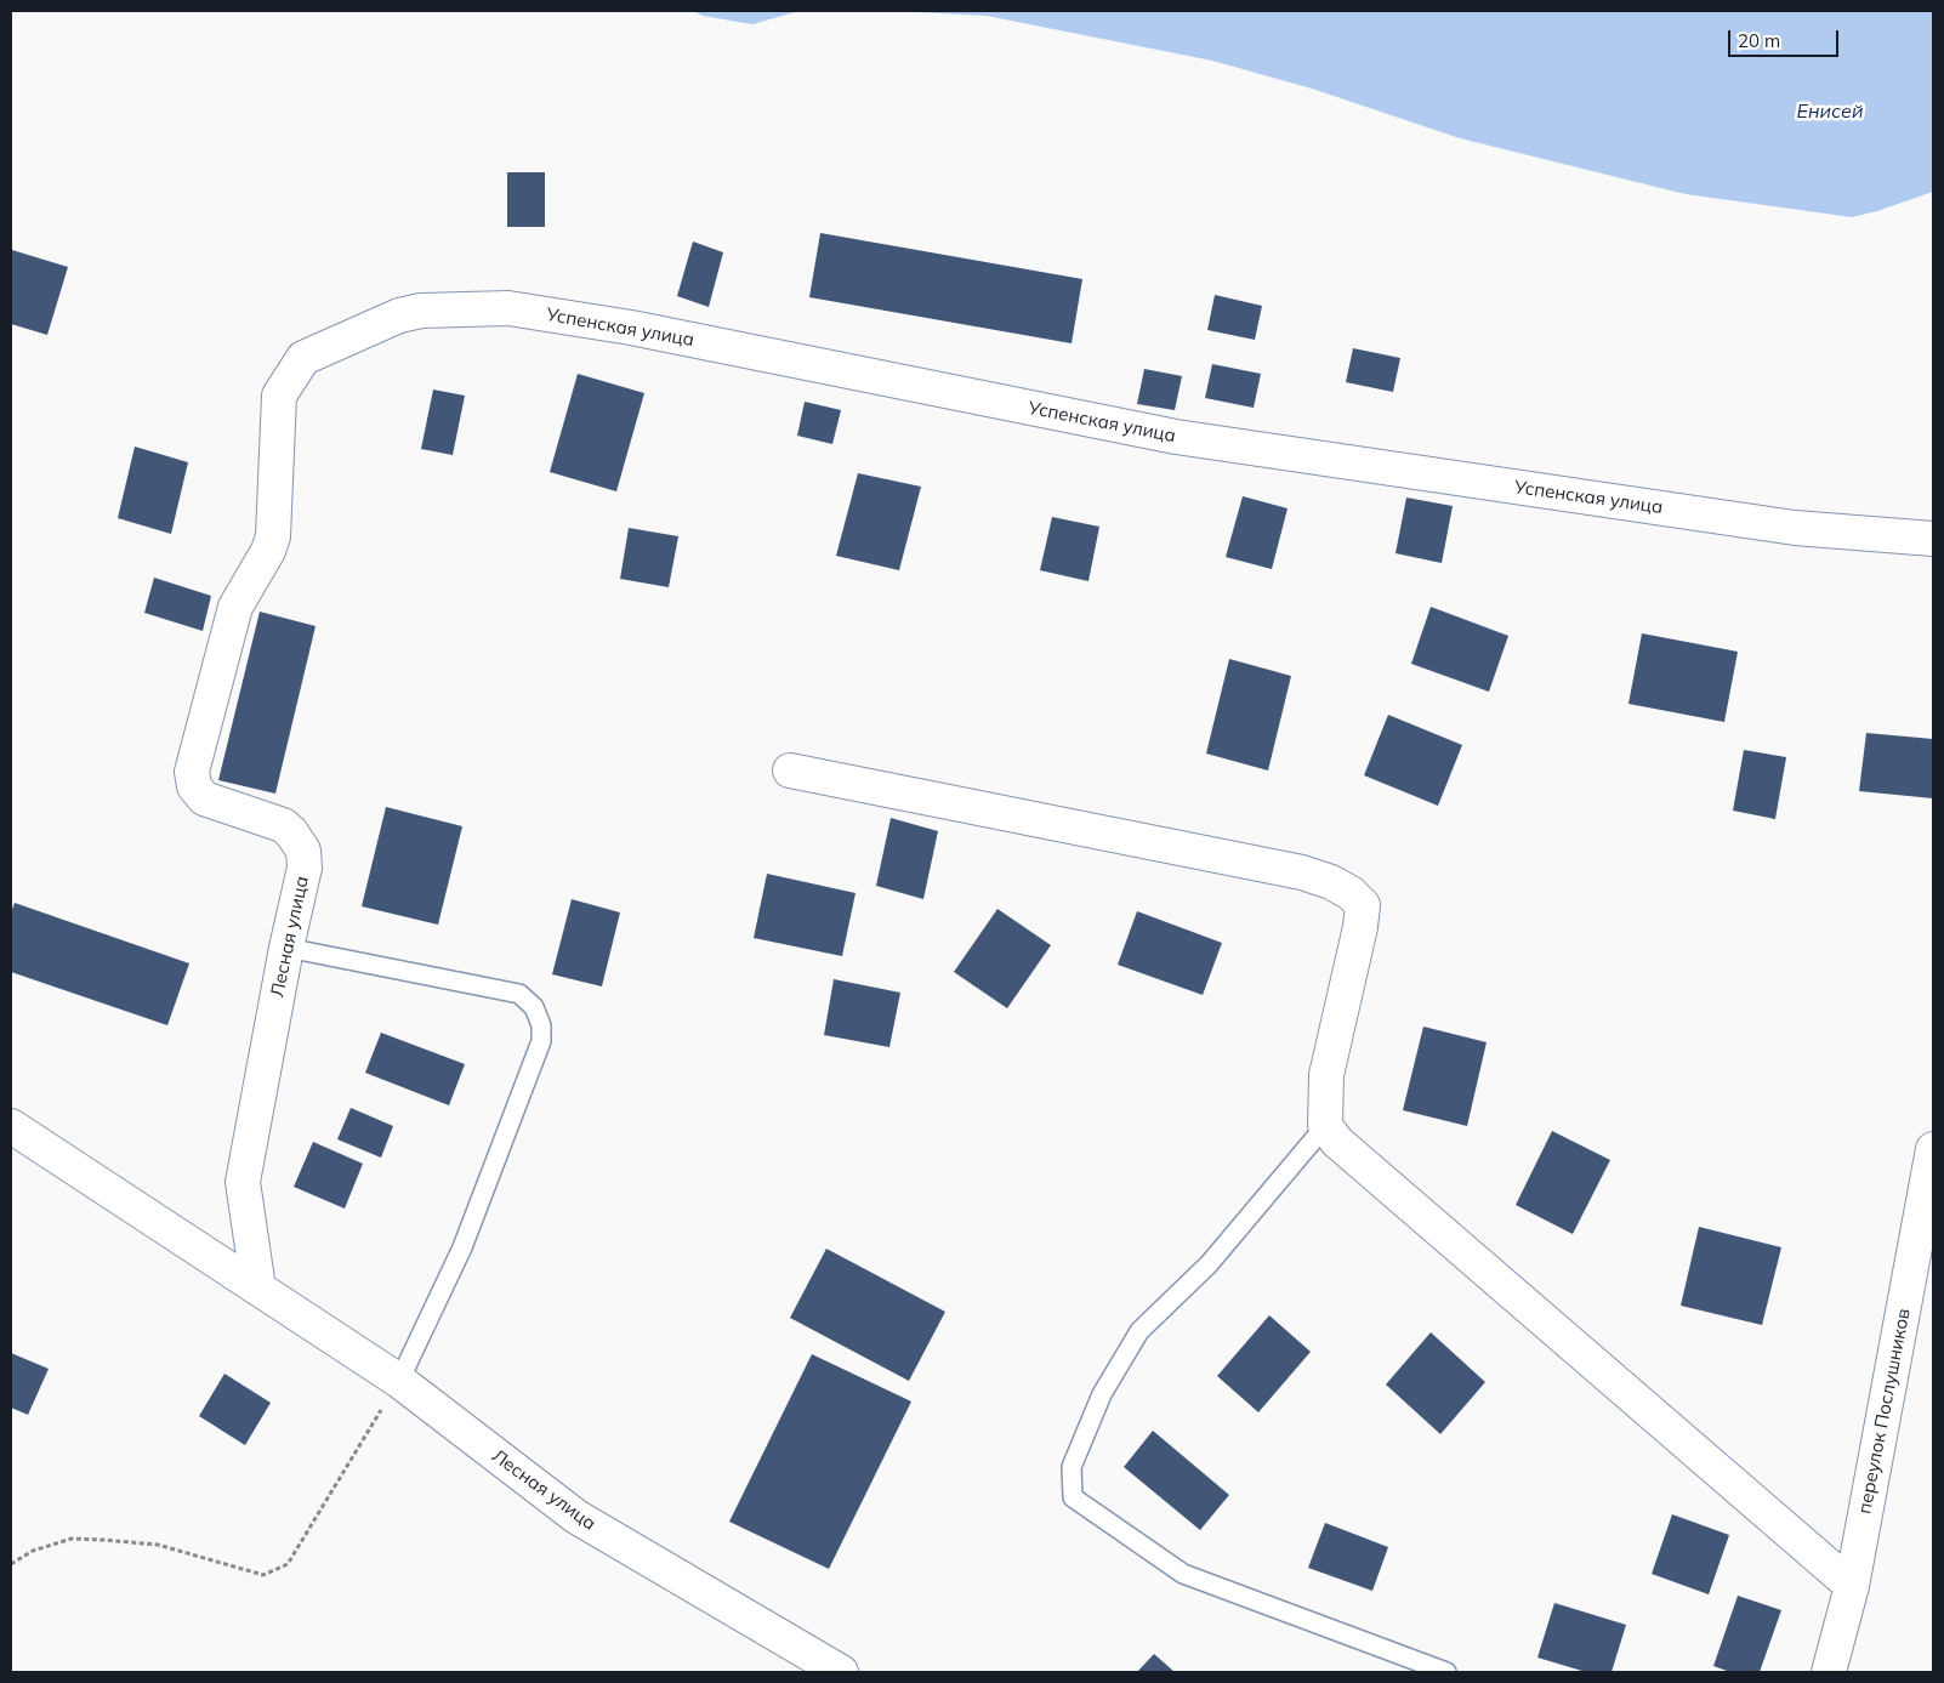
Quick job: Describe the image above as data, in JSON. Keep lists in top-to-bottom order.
{
  "streets": {
    "street": ["Успенская улица", "Лесная улица", "переулок Послушников"]
  },
  "crossings": [
    ["Успенская улица", "Лесная улица"]
  ],
  "water": ["Енисей"],
  "scale_bar": "20 m"
}
